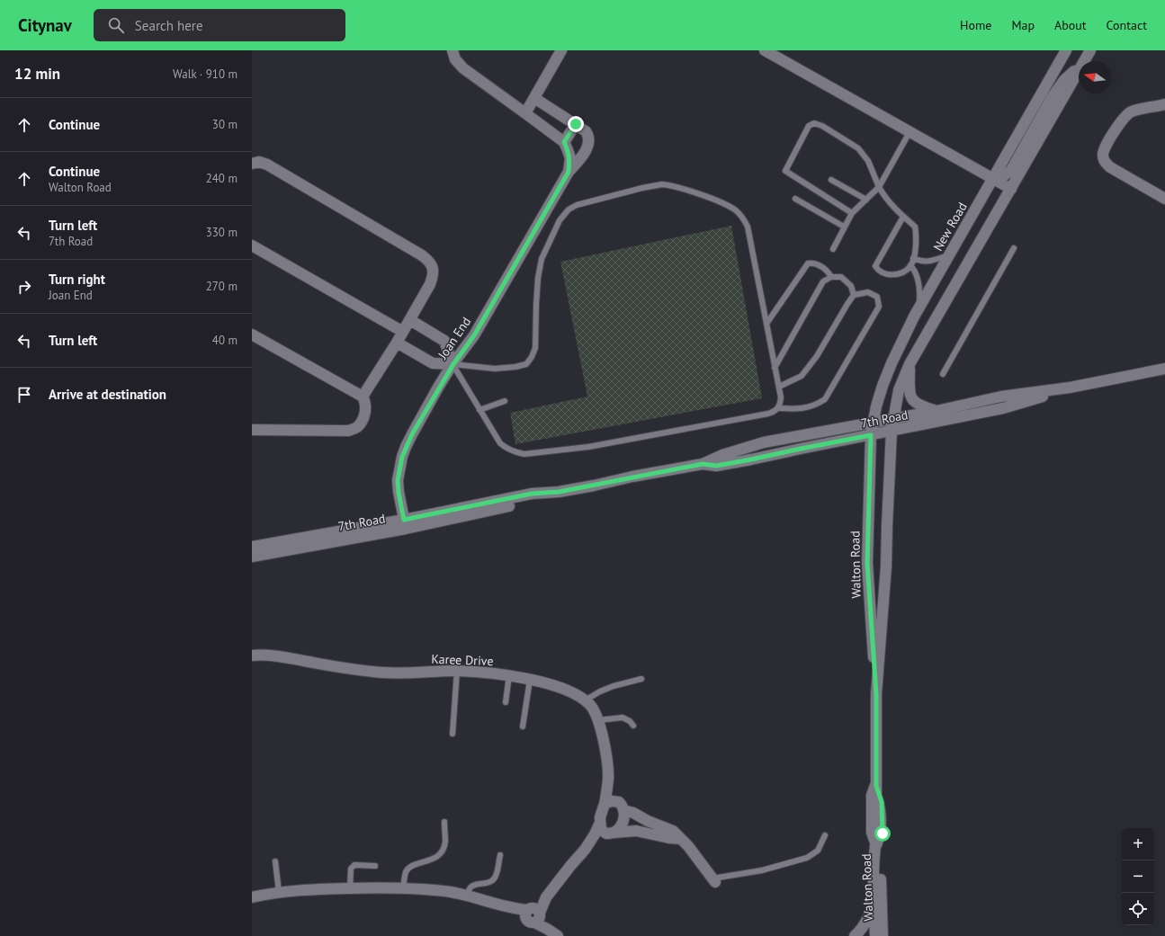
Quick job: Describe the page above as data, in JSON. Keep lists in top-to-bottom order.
{
  "streets": {
    "street": [
      "New Road",
      "Joan End",
      "7th Road",
      "Walton Road",
      "Karee Drive"
    ]
  },
  "crossings": [
    ["New Road", "7th Road"],
    ["New Road", "Walton Road"],
    ["Joan End", "7th Road"],
    ["7th Road", "Walton Road"]
  ],
  "north": "left",
  "page": {
    "header": "Citynav",
    "search": "Search here",
    "nav": [
      "Home",
      "Map",
      "About",
      "Contact"
    ],
    "heading": ["12 min", "Walk · 910 m"],
    "list": [
      ["Continue", "30 m"],
      ["Continue", "Walton Road", "240 m"],
      ["Turn left", "7th Road", "330 m"],
      ["Turn right", "Joan End", "270 m"],
      ["Turn left", "40 m"],
      "Arrive at destination"
    ],
    "map_buttons": ["+", "−"]
  }
}
